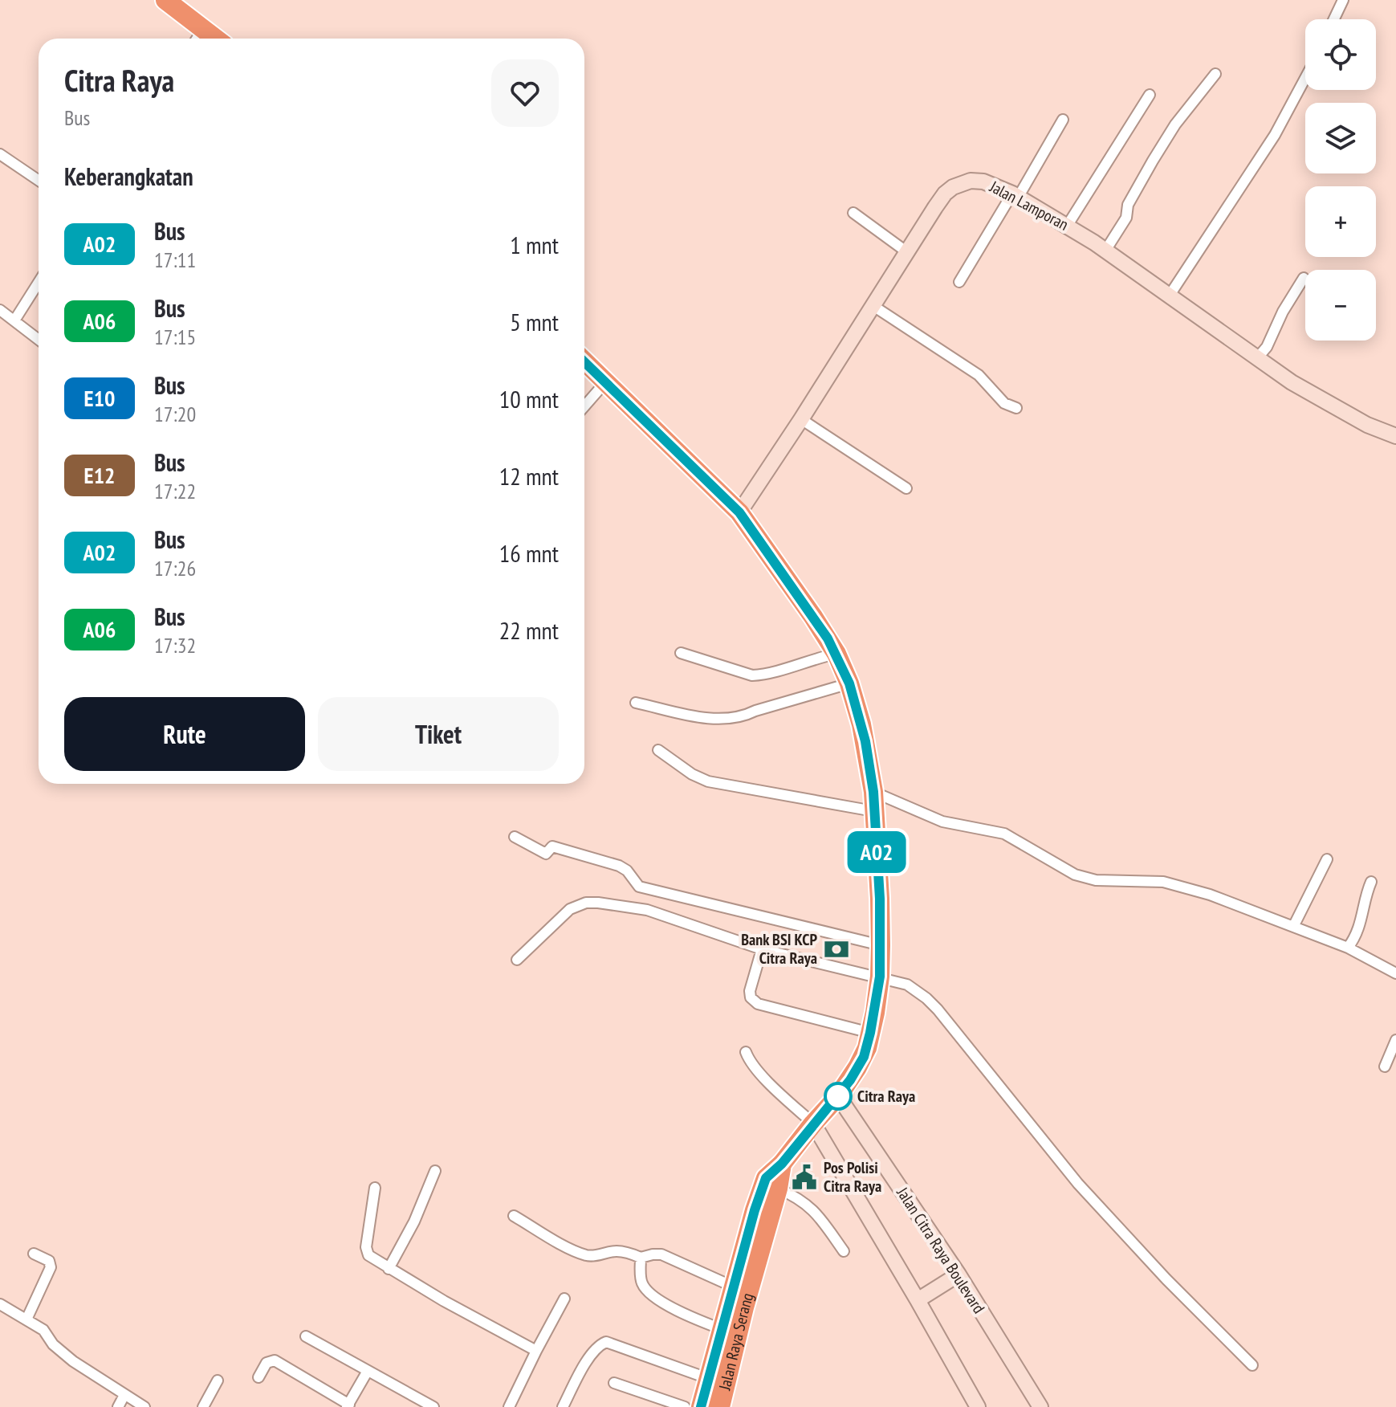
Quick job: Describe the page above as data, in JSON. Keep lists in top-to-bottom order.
{
  "streets": {
    "highway": ["Jalan Raya Serang"],
    "street": ["Jalan Lamporan", "Jalan Citra Raya Boulevard"]
  },
  "crossings": [
    ["Jalan Lamporan", "Jalan Raya Serang"],
    ["Jalan Citra Raya Boulevard", "Jalan Raya Serang"]
  ],
  "places": {
    "bank": ["Bank BSI KCP Citra Raya"],
    "other": ["Citra Raya"],
    "public building": ["Pos Polisi Citra Raya"]
  },
  "lines": ["bus line A02"],
  "page": {
    "on_map": "A02",
    "map_buttons": ["+", "−"],
    "heading": [
      ["Citra Raya", "Bus"],
      "Keberangkatan"
    ],
    "list": [
      {
        "mark": "A02",
        "name": "Bus",
        "note": "17:11",
        "value": "1 mnt"
      },
      {
        "mark": "A06",
        "name": "Bus",
        "note": "17:15",
        "value": "5 mnt"
      },
      {
        "mark": "E10",
        "name": "Bus",
        "note": "17:20",
        "value": "10 mnt"
      },
      {
        "mark": "E12",
        "name": "Bus",
        "note": "17:22",
        "value": "12 mnt"
      },
      {
        "mark": "A02",
        "name": "Bus",
        "note": "17:26",
        "value": "16 mnt"
      },
      {
        "mark": "A06",
        "name": "Bus",
        "note": "17:32",
        "value": "22 mnt"
      }
    ],
    "buttons": ["Rute", "Tiket"]
  }
}
